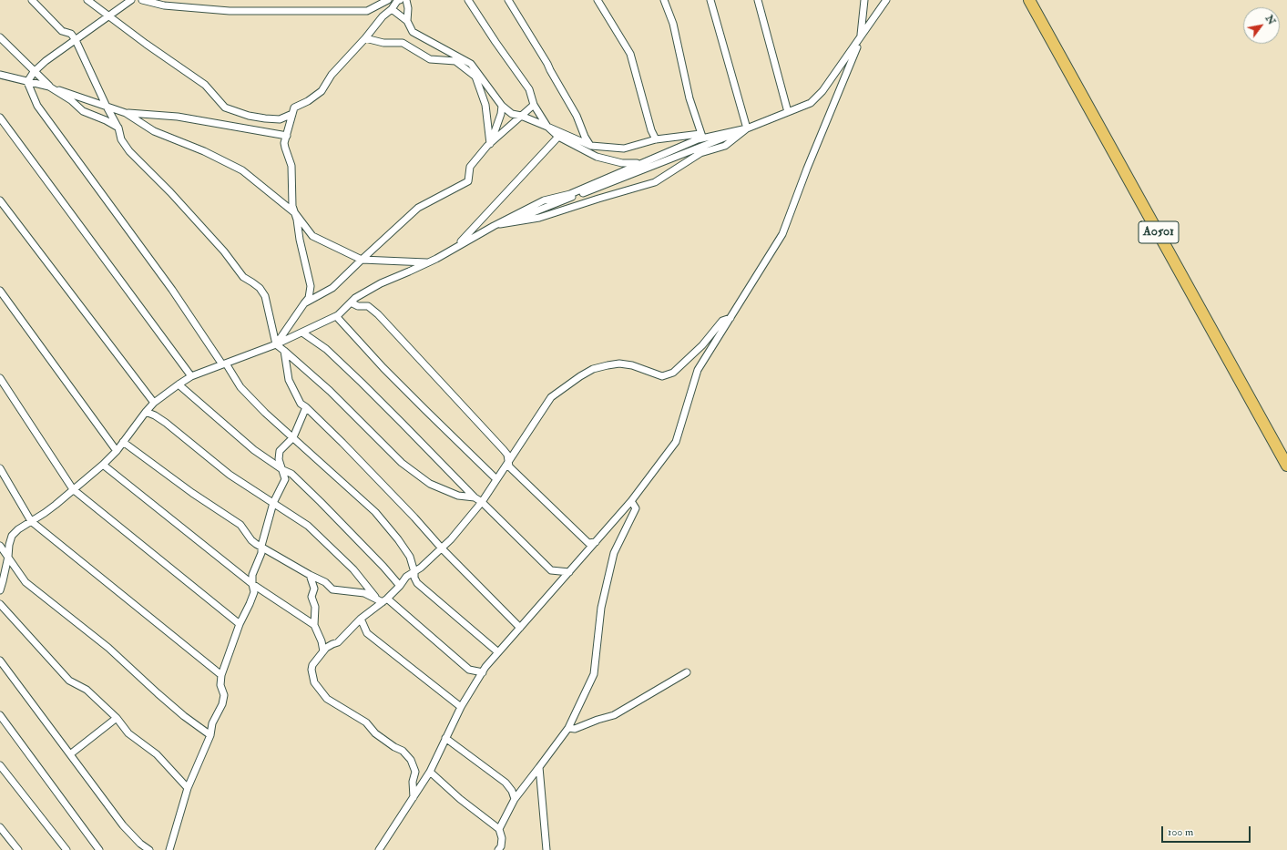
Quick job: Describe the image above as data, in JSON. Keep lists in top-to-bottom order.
{
  "streets": {
    "highway": ["A0501"]
  },
  "scale_bar": "100 m",
  "north": "top right"
}
